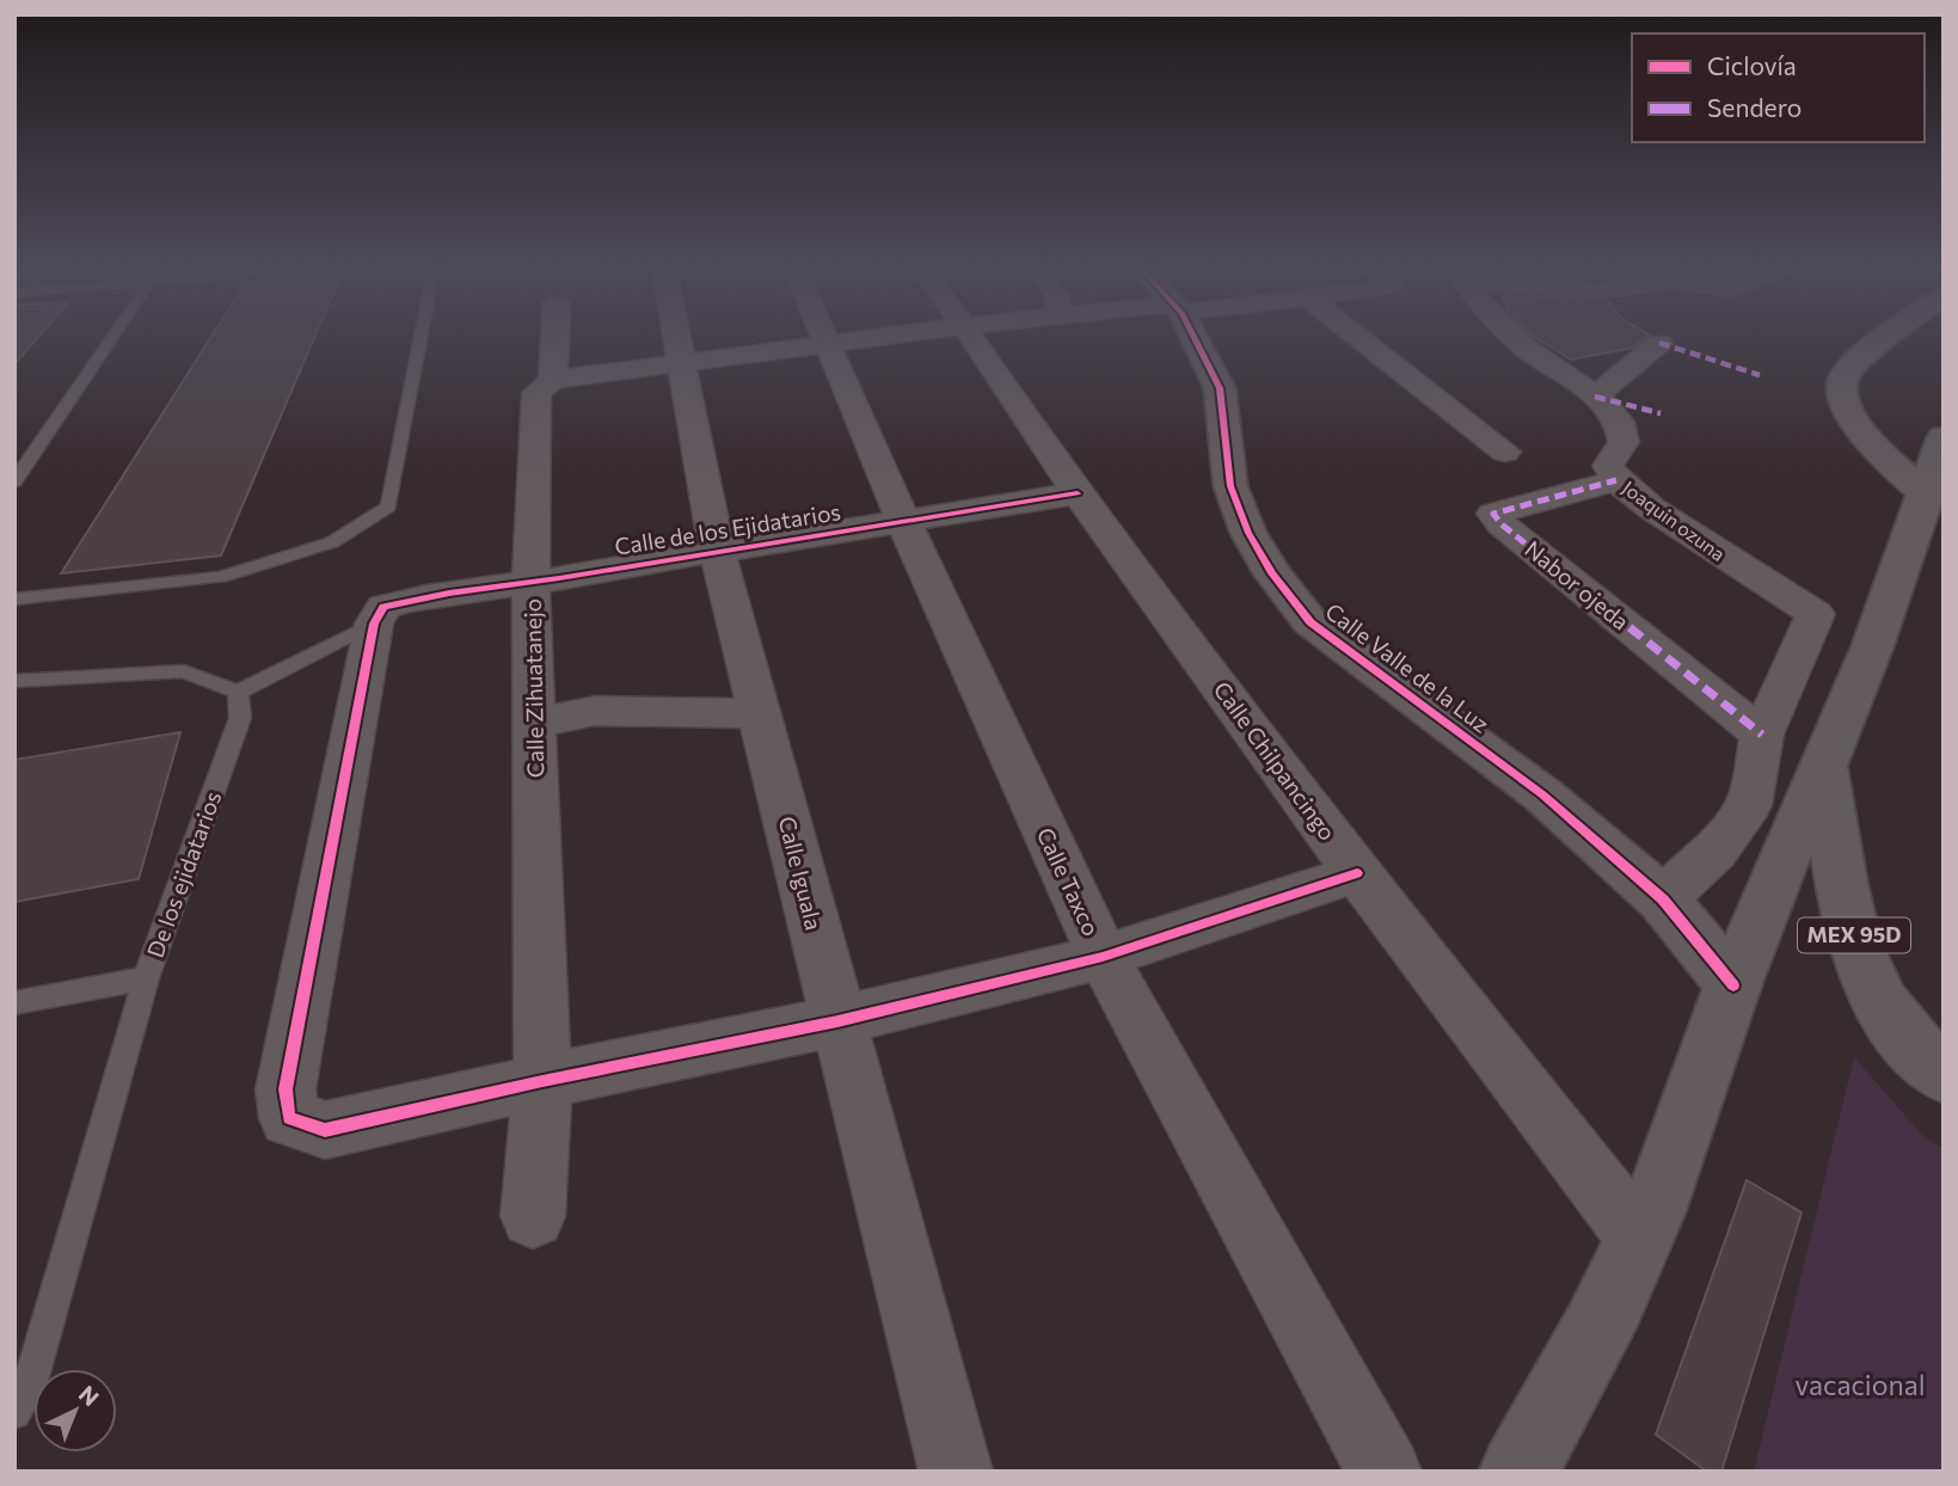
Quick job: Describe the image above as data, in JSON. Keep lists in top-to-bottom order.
{
  "streets": {
    "highway": ["MEX 95D"],
    "street": [
      "Joaquin ozuna",
      "Calle de los Ejidatarios",
      "Nabor ojeda",
      "Calle Valle de la Luz",
      "Calle Zihuatanejo",
      "Calle Chilpancingo",
      "Calle Iguala",
      "Calle Taxco"
    ],
    "lane": ["De los ejidatarios"]
  },
  "crossings": [
    ["Joaquin ozuna", "Nabor ojeda"],
    ["Calle de los Ejidatarios", "Calle Zihuatanejo"],
    ["Calle de los Ejidatarios", "Calle Chilpancingo"],
    ["Calle de los Ejidatarios", "Calle Iguala"],
    ["Calle de los Ejidatarios", "De los ejidatarios"],
    ["Calle de los Ejidatarios", "Calle Taxco"]
  ],
  "parks": ["vacacional"],
  "legend": ["Ciclovía", "Sendero"],
  "north": "top right"
}
